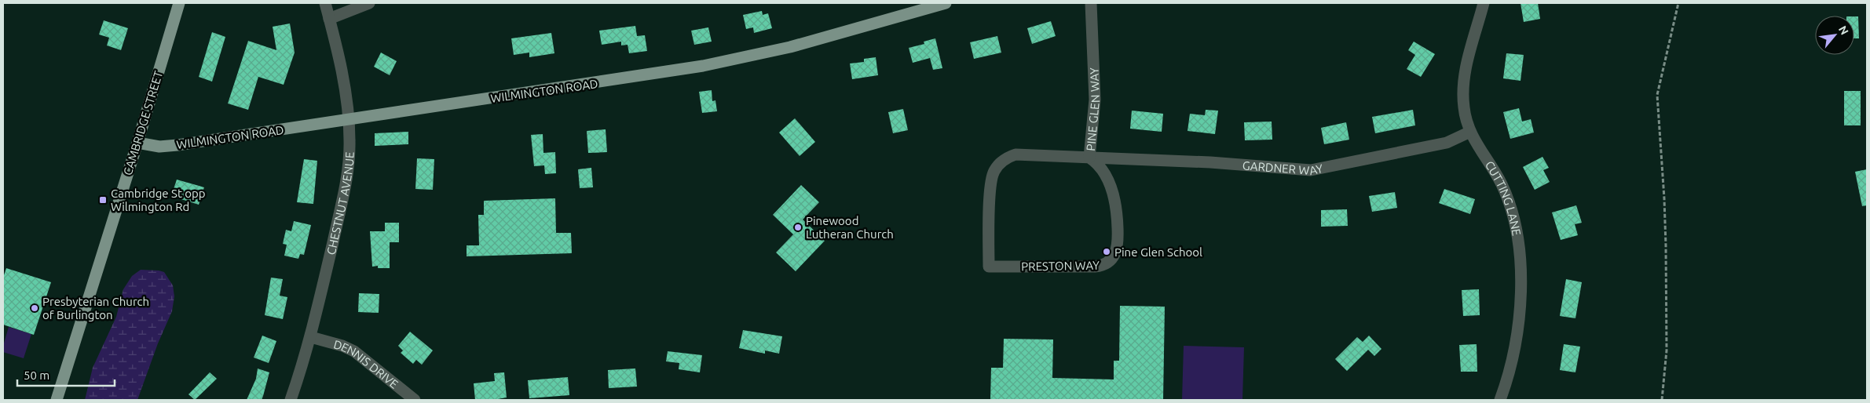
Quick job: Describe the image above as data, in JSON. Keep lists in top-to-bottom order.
{
  "streets": {
    "main road": ["WILMINGTON ROAD", "CAMBRIDGE STREET"],
    "street": [
      "PINE GLEN WAY",
      "GARDNER WAY",
      "CUTTING LANE",
      "CHESTNUT AVENUE",
      "PRESTON WAY",
      "DENNIS DRIVE"
    ]
  },
  "crossings": [
    ["WILMINGTON ROAD", "CAMBRIDGE STREET"],
    ["WILMINGTON ROAD", "CHESTNUT AVENUE"],
    ["PINE GLEN WAY", "GARDNER WAY"],
    ["PINE GLEN WAY", "PRESTON WAY"],
    ["GARDNER WAY", "CUTTING LANE"],
    ["GARDNER WAY", "PRESTON WAY"],
    ["CHESTNUT AVENUE", "DENNIS DRIVE"]
  ],
  "places": {
    "transit": ["Cambridge St opp Wilmington Rd"],
    "other": ["Pinewood Lutheran Church", "Pine Glen School", "Presbyterian Church of Burlington"]
  },
  "scale_bar": "50 m",
  "north": "top right"
}
